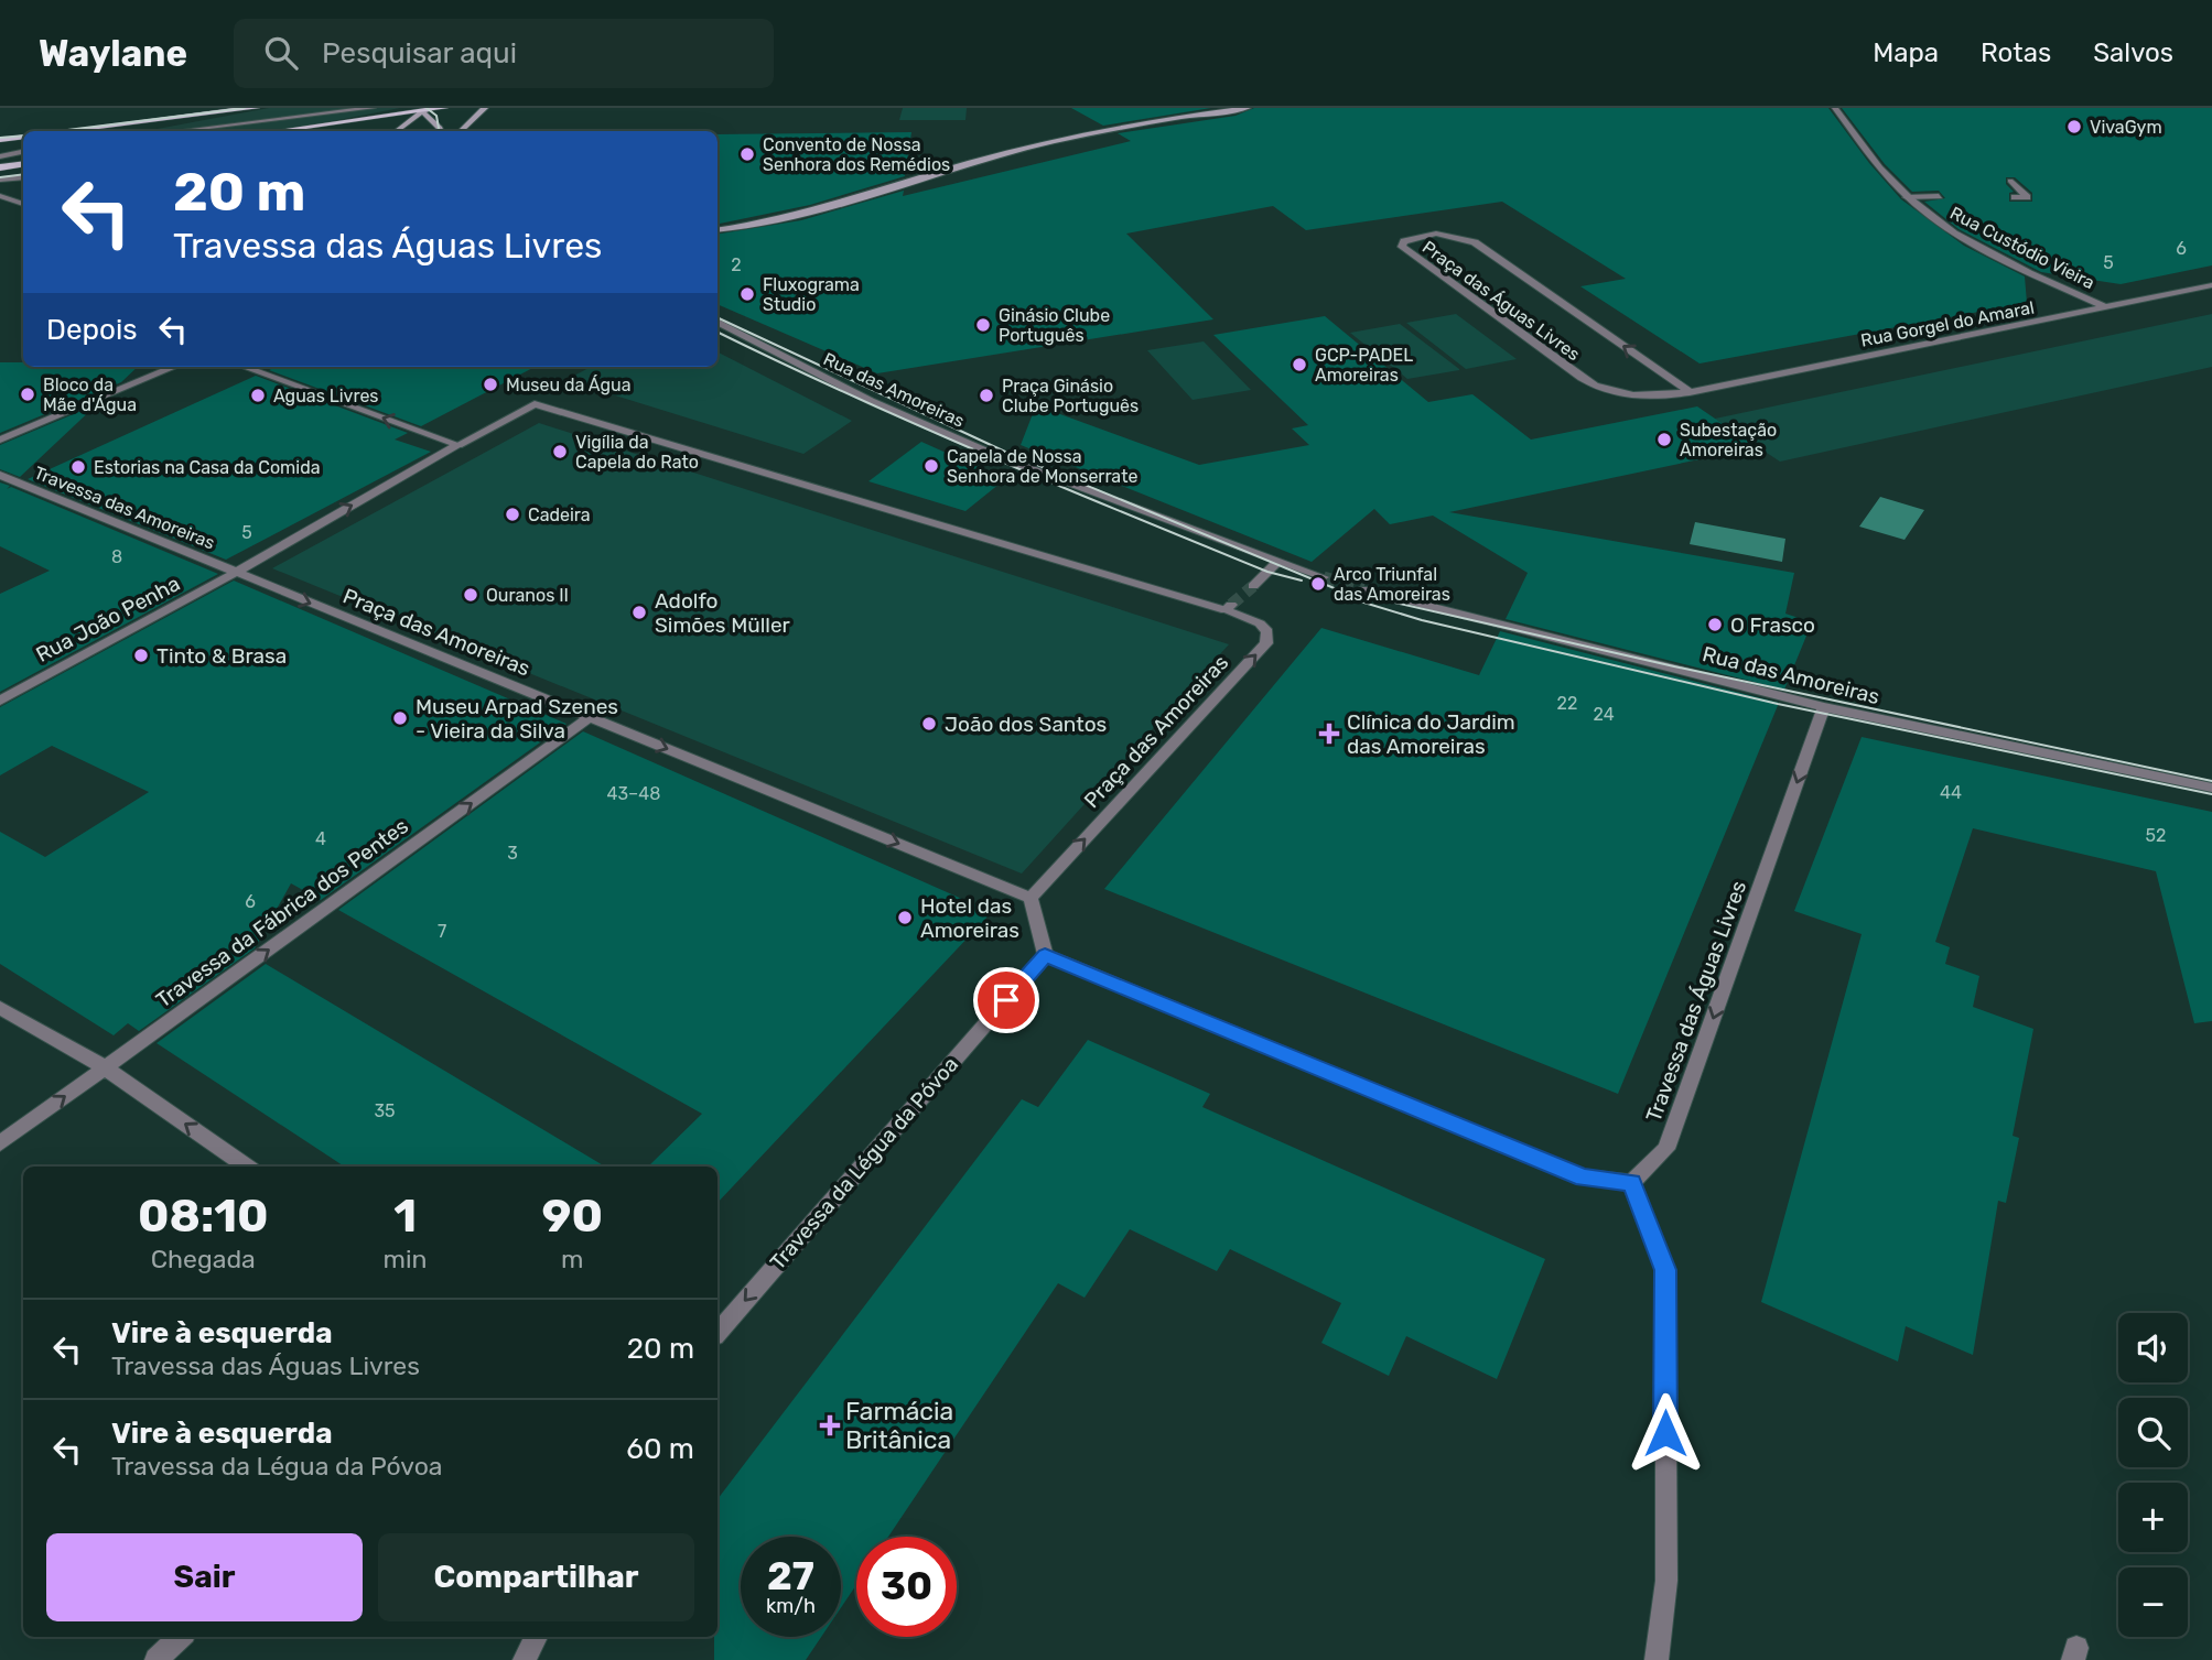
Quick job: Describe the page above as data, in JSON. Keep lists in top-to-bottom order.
{
  "streets": {
    "street": [
      "Rua Custódio Vieira",
      "Praça das Águas Livres",
      "Rua Gorgel do Amaral",
      "Rua das Amoreiras",
      "Travessa das Amoreiras",
      "Rua João Penha",
      "Praça das Amoreiras",
      "Travessa da Fábrica dos Pentes",
      "Travessa das Águas Livres",
      "Travessa da Légua da Póvoa"
    ]
  },
  "crossings": [
    ["Rua Custódio Vieira", "Rua Gorgel do Amaral"],
    ["Praça das Águas Livres", "Rua Gorgel do Amaral"],
    ["Rua das Amoreiras", "Travessa das Águas Livres"],
    ["Travessa das Amoreiras", "Rua João Penha"],
    ["Travessa das Amoreiras", "Praça das Amoreiras"],
    ["Rua João Penha", "Praça das Amoreiras"],
    ["Praça das Amoreiras", "Travessa da Fábrica dos Pentes"]
  ],
  "one_way": ["Travessa da Fábrica dos Pentes", "Travessa das Águas Livres", "Travessa da Légua da Póvoa"],
  "places": {
    "other": [
      "VivaGym",
      "Convento de Nossa Senhora dos Remédios",
      "Fluxograma Studio",
      "Ginásio Clube Português",
      "GCP-PADEL Amoreiras",
      "Museu da Água",
      "Bloco da Mãe d'Água",
      "Aguas Livres",
      "Praça Ginásio Clube Português",
      "Subestação Amoreiras",
      "Vigília da Capela do Rato",
      "Capela de Nossa Senhora de Monserrate",
      "Estorias na Casa da Comida",
      "Cadeira",
      "Arco Triunfal das Amoreiras",
      "Ouranos II",
      "Adolfo Simões Müller",
      "O Frasco",
      "Tinto & Brasa",
      "Museu Arpad Szenes - Vieira da Silva",
      "João dos Santos",
      "Hotel das Amoreiras"
    ],
    "health": ["Clínica do Jardim das Amoreiras", "Farmácia Britânica"]
  },
  "house_numbers": [
    "6",
    "5",
    "2",
    "5",
    "8",
    "22",
    "24",
    "44",
    "43–48",
    "52",
    "4",
    "3",
    "6",
    "7",
    "35"
  ],
  "page": {
    "header": "Waylane",
    "search": "Pesquisar aqui",
    "nav": ["Mapa", "Rotas", "Salvos"],
    "turn": ["20 m", "Travessa das Águas Livres"],
    "then": "Depois",
    "eta": [
      "08:10",
      "Chegada",
      "1",
      "min",
      "90",
      "m"
    ],
    "list": [
      {
        "name": "Vire à esquerda",
        "note": "Travessa das Águas Livres",
        "value": "20 m"
      },
      {
        "name": "Vire à esquerda",
        "note": "Travessa da Légua da Póvoa",
        "value": "60 m"
      }
    ],
    "map_buttons": ["+", "−"],
    "buttons": ["Sair", "Compartilhar"],
    "speed": "27 km/h",
    "limit": "30"
  }
}
